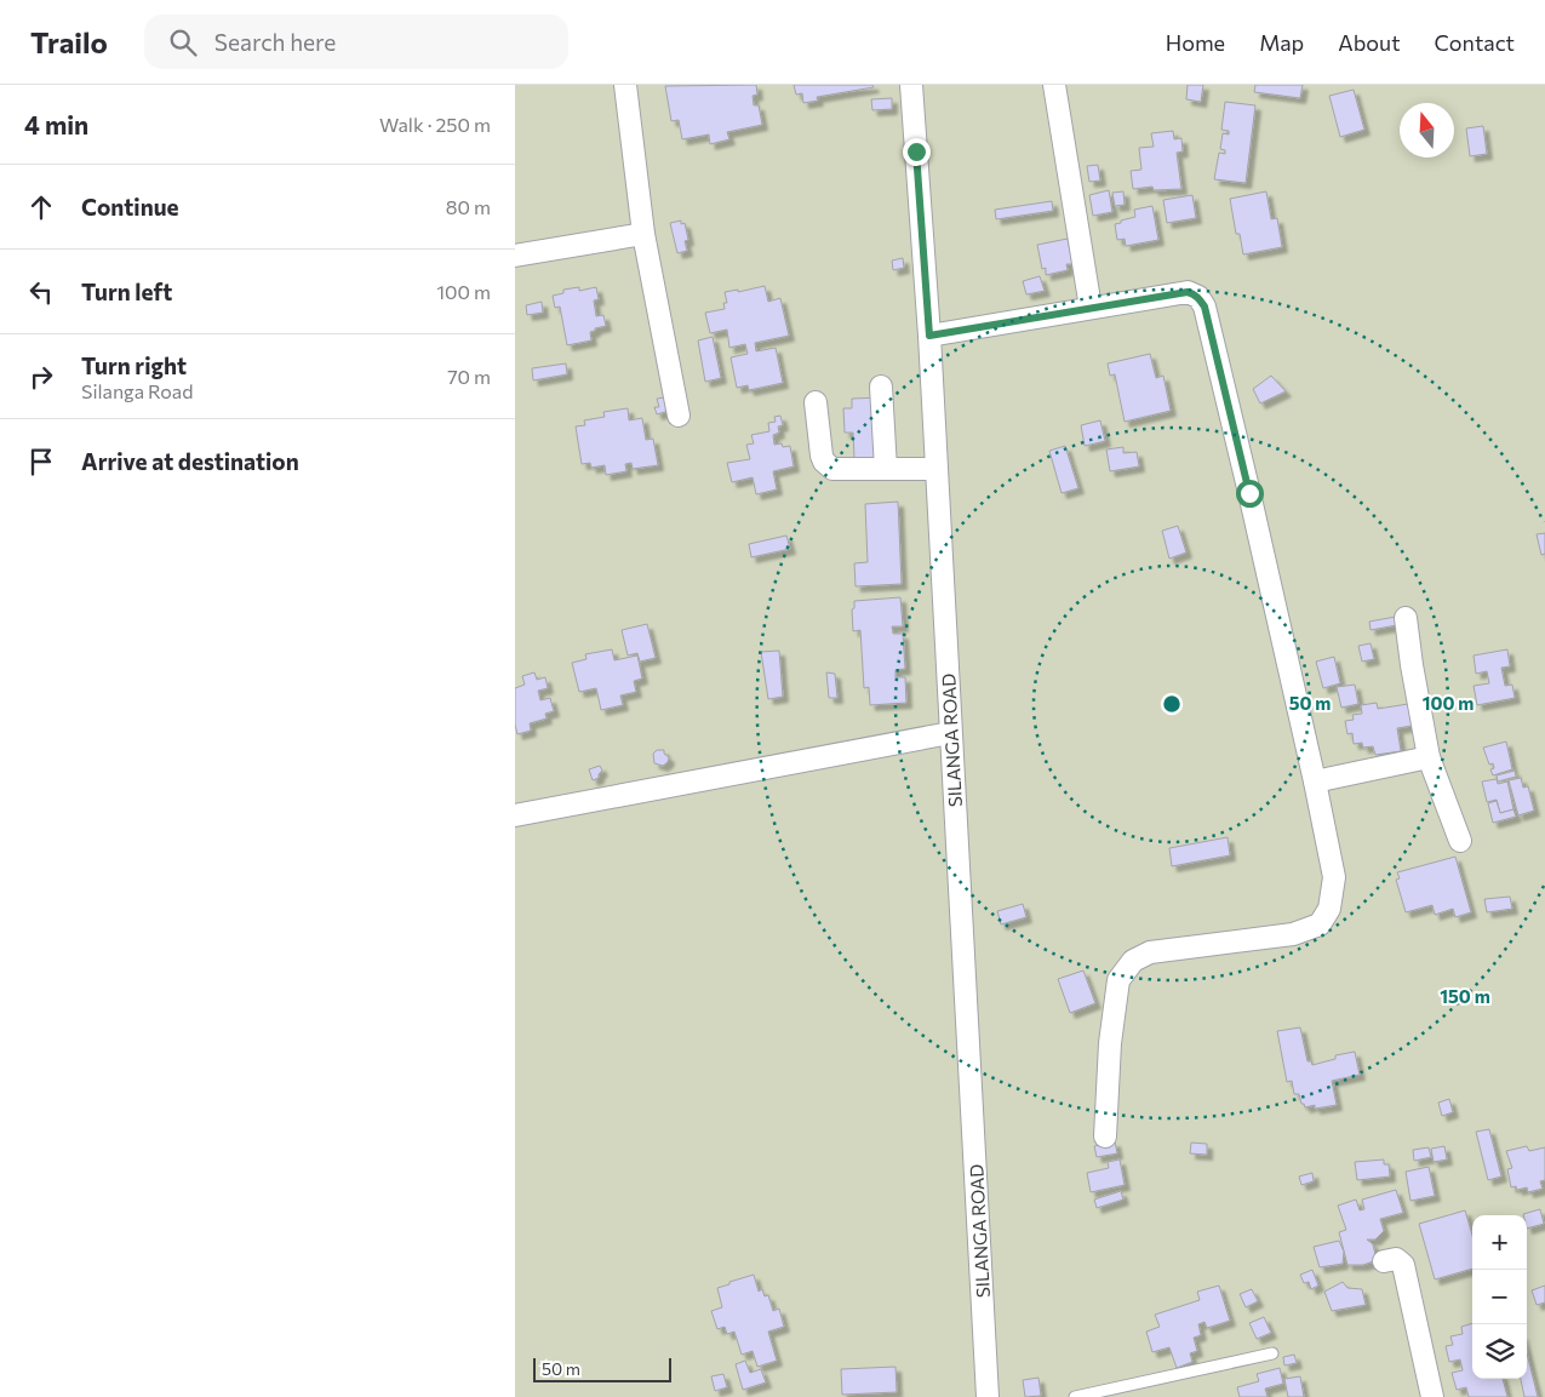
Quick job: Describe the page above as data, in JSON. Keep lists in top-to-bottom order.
{
  "streets": {
    "street": ["SILANGA ROAD"]
  },
  "scale_bar": "50 m",
  "north": "top",
  "page": {
    "header": "Trailo",
    "search": "Search here",
    "nav": [
      "Home",
      "Map",
      "About",
      "Contact"
    ],
    "heading": ["4 min", "Walk · 250 m"],
    "list": [
      ["Continue", "80 m"],
      ["Turn left", "100 m"],
      ["Turn right", "Silanga Road", "70 m"],
      "Arrive at destination"
    ],
    "map_buttons": ["+", "−"],
    "scale": "50 m"
  },
  "rings": ["50 m", "100 m", "150 m"]
}
